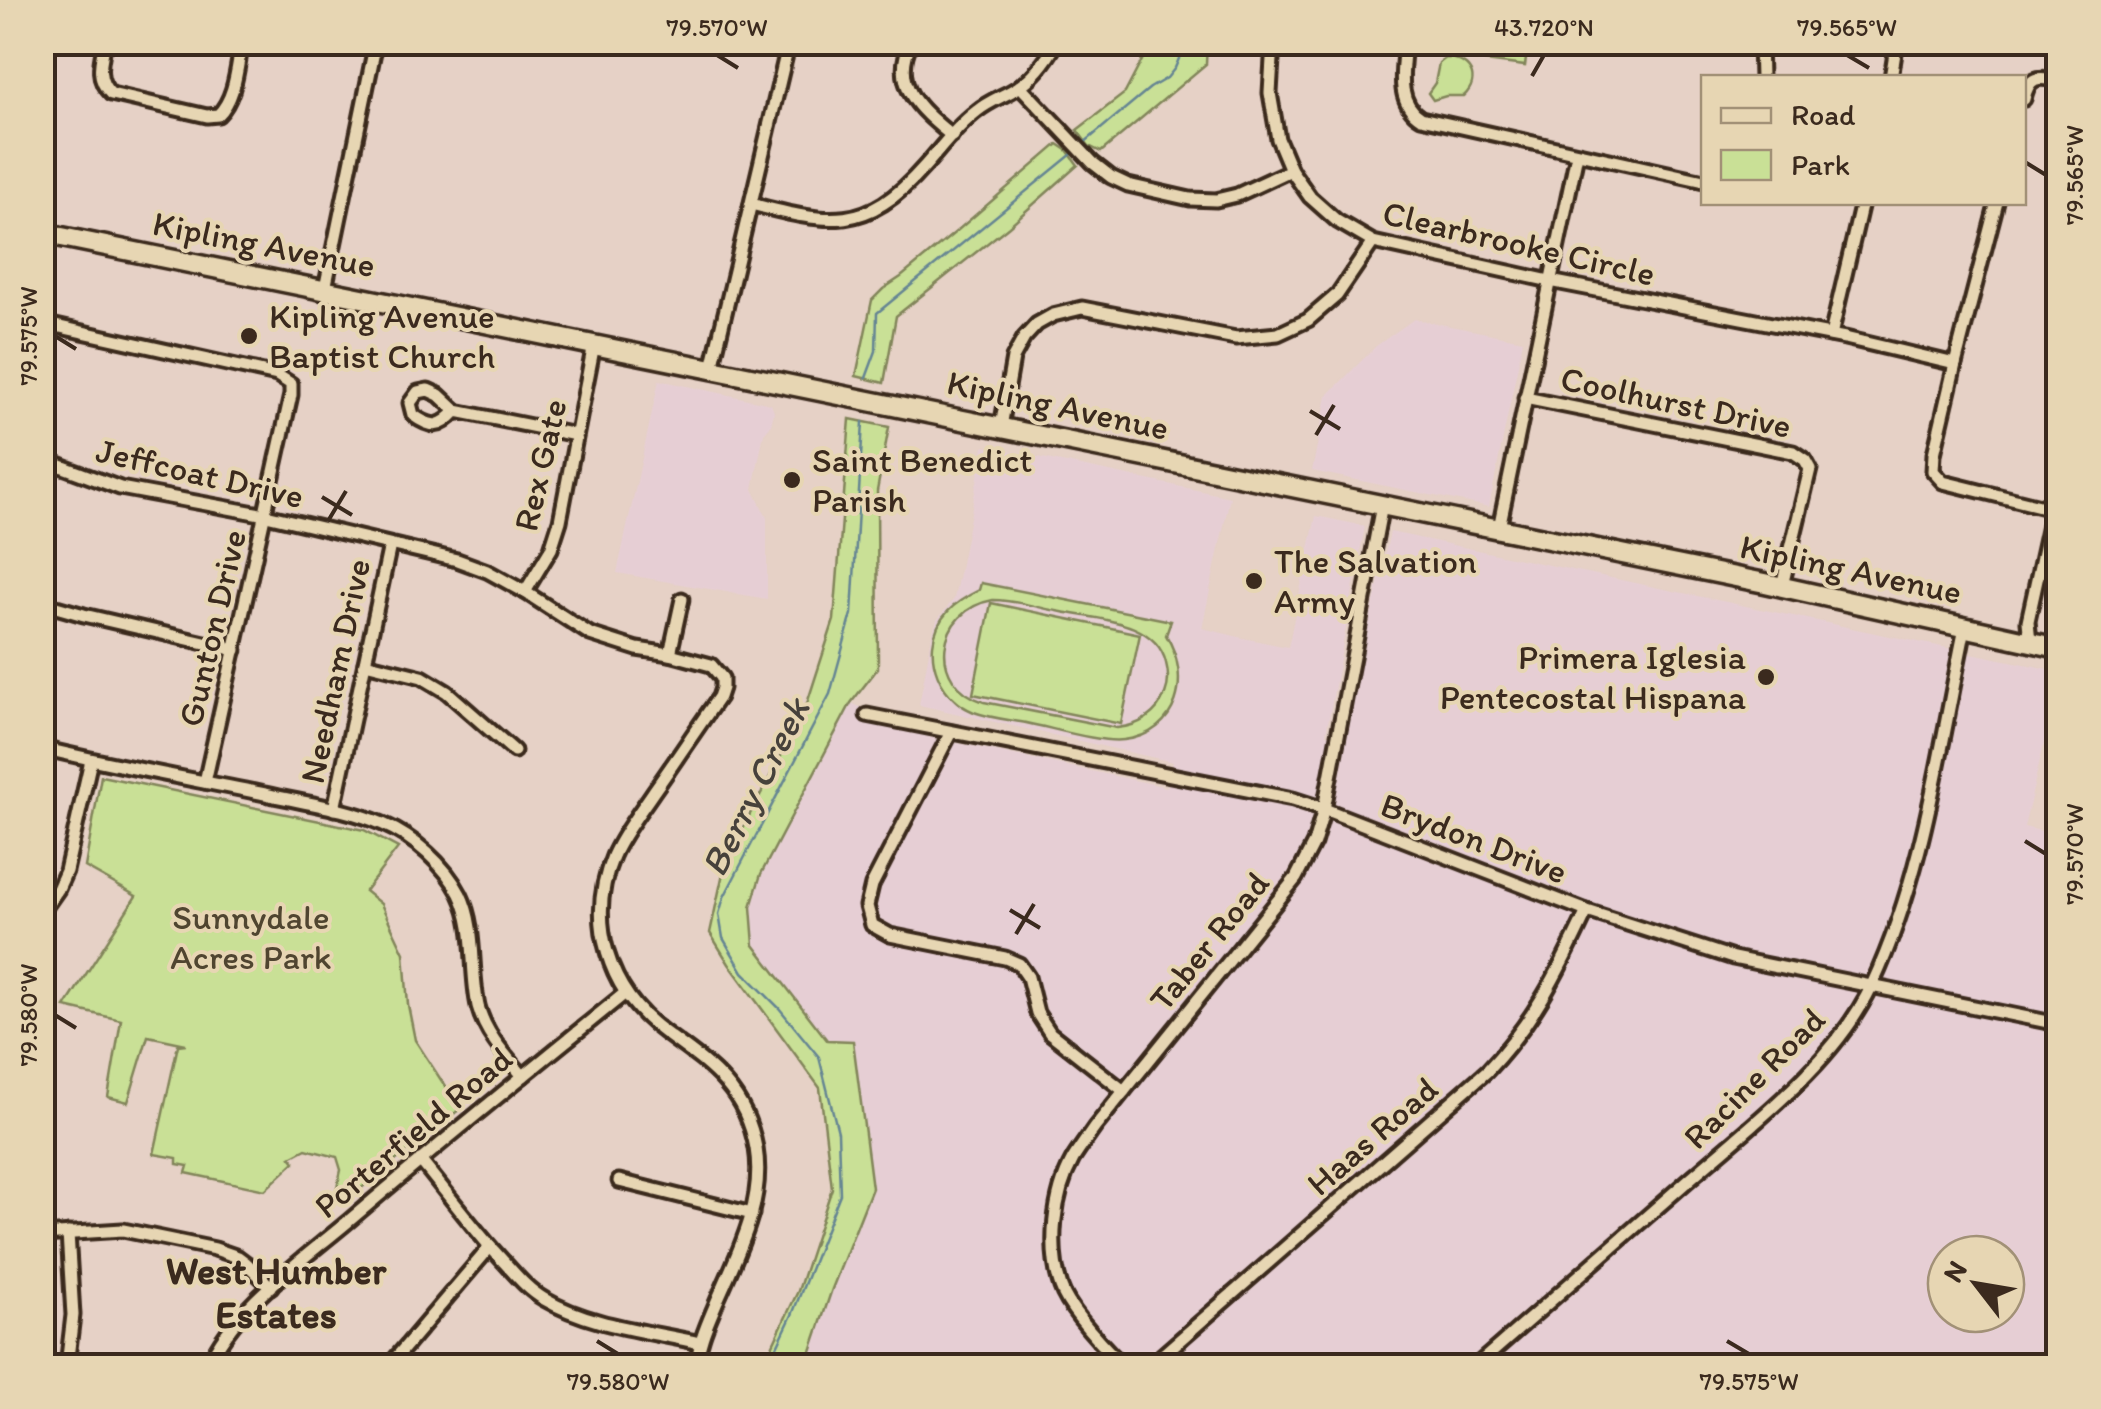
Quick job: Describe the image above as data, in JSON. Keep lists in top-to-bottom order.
{
  "streets": {
    "main road": ["Kipling Avenue"],
    "street": [
      "Clearbrooke Circle",
      "Coolhurst Drive",
      "Rex Gate",
      "Jeffcoat Drive",
      "Gunton Drive",
      "Needham Drive",
      "Brydon Drive",
      "Taber Road",
      "Racine Road",
      "Porterfield Road",
      "Haas Road"
    ]
  },
  "crossings": [
    ["Kipling Avenue", "Coolhurst Drive"],
    ["Kipling Avenue", "Rex Gate"],
    ["Kipling Avenue", "Taber Road"],
    ["Kipling Avenue", "Racine Road"],
    ["Rex Gate", "Jeffcoat Drive"],
    ["Jeffcoat Drive", "Gunton Drive"],
    ["Jeffcoat Drive", "Needham Drive"],
    ["Jeffcoat Drive", "Porterfield Road"],
    ["Brydon Drive", "Taber Road"],
    ["Brydon Drive", "Racine Road"],
    ["Brydon Drive", "Haas Road"]
  ],
  "districts": ["West Humber Estates"],
  "water": ["Berry Creek"],
  "parks": ["Sunnydale Acres Park"],
  "places": [
    "Kipling Avenue Baptist Church",
    "Saint Benedict Parish",
    "The Salvation Army",
    "Primera Iglesia Pentecostal Hispana"
  ],
  "legend": ["Road", "Park"],
  "north": "top left",
  "coordinates": [
    "79.570°W",
    "43.720°N",
    "79.565°W",
    "79.575°W",
    "79.580°W"
  ]
}
